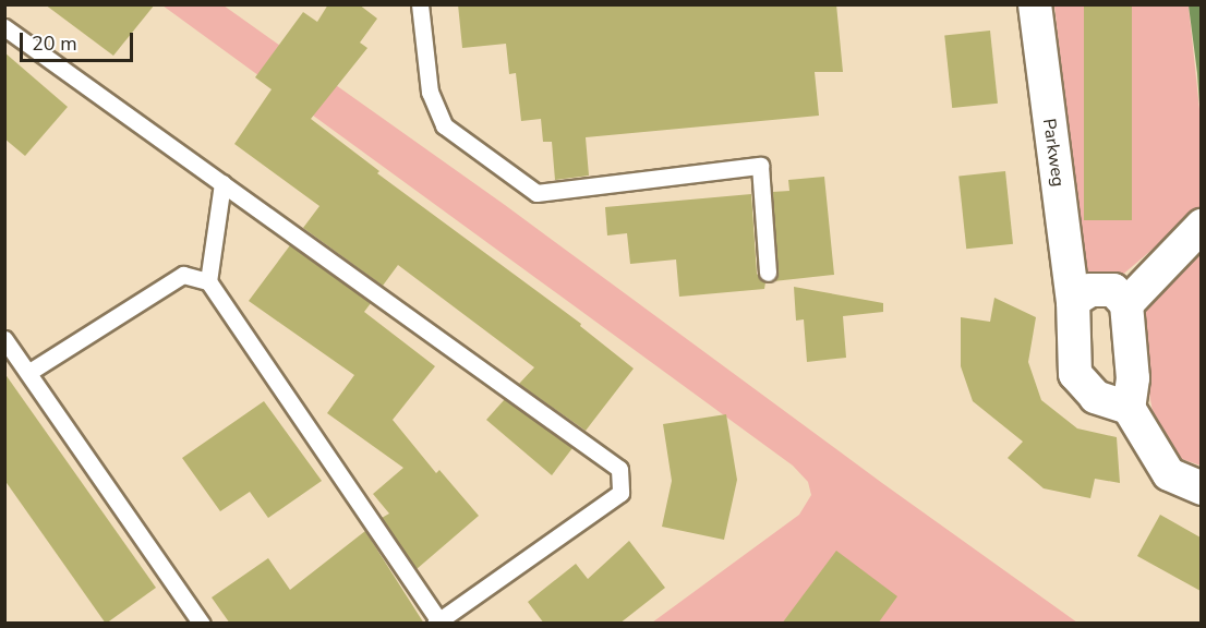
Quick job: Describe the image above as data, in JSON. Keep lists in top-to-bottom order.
{
  "streets": {
    "street": ["Parkweg"]
  },
  "scale_bar": "20 m"
}
